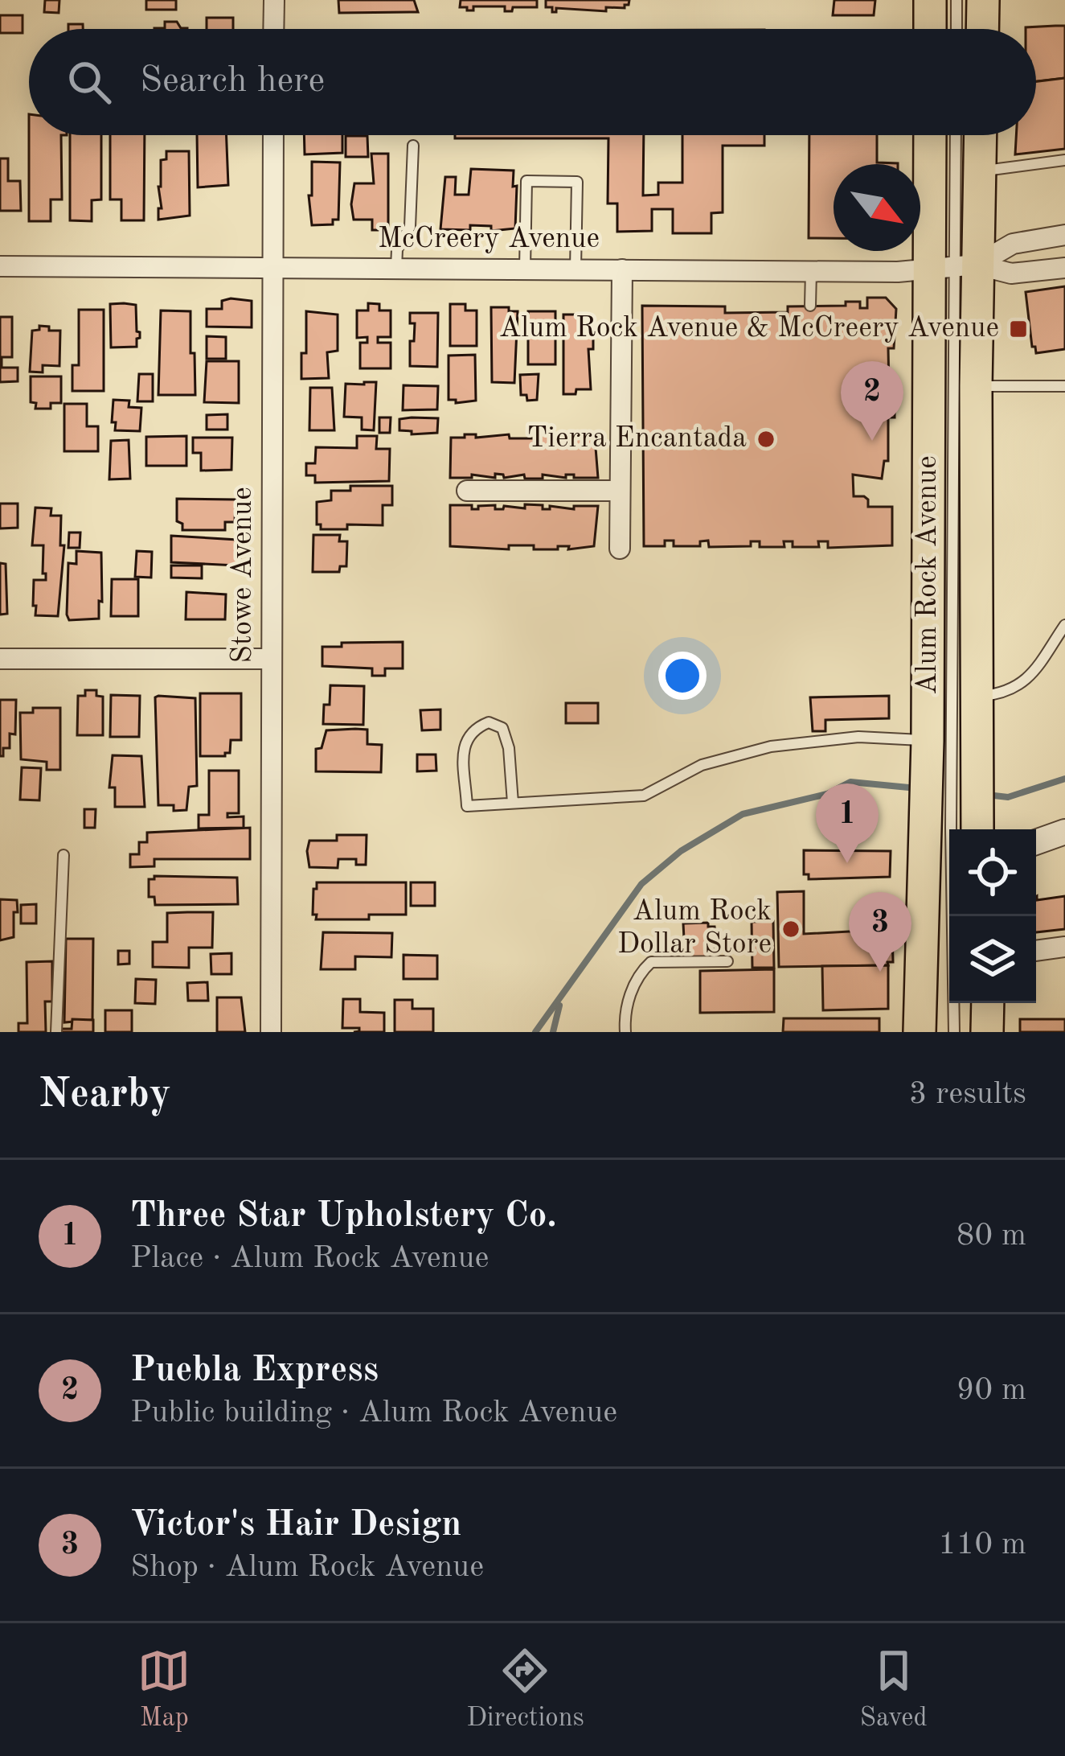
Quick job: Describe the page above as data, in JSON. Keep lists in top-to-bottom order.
{
  "streets": {
    "main road": ["Alum Rock Avenue"],
    "street": ["McCreery Avenue", "Stowe Avenue"]
  },
  "crossings": [
    ["McCreery Avenue", "Stowe Avenue"],
    ["McCreery Avenue", "Alum Rock Avenue"]
  ],
  "places": {
    "transit": ["Alum Rock Avenue & McCreery Avenue"],
    "other": ["Tierra Encantada", "Alum Rock Dollar Store"]
  },
  "north": "bottom right",
  "page": {
    "search": "Search here",
    "pins": ["2", "1", "3"],
    "heading": ["Nearby", "3 results"],
    "list": [
      {
        "mark": "1",
        "name": "Three Star Upholstery Co.",
        "note": "Place · Alum Rock Avenue",
        "value": "80 m"
      },
      {
        "mark": "2",
        "name": "Puebla Express",
        "note": "Public building · Alum Rock Avenue",
        "value": "90 m"
      },
      {
        "mark": "3",
        "name": "Victor's Hair Design",
        "note": "Shop · Alum Rock Avenue",
        "value": "110 m"
      }
    ],
    "nav": ["Map", "Directions", "Saved"]
  }
}
